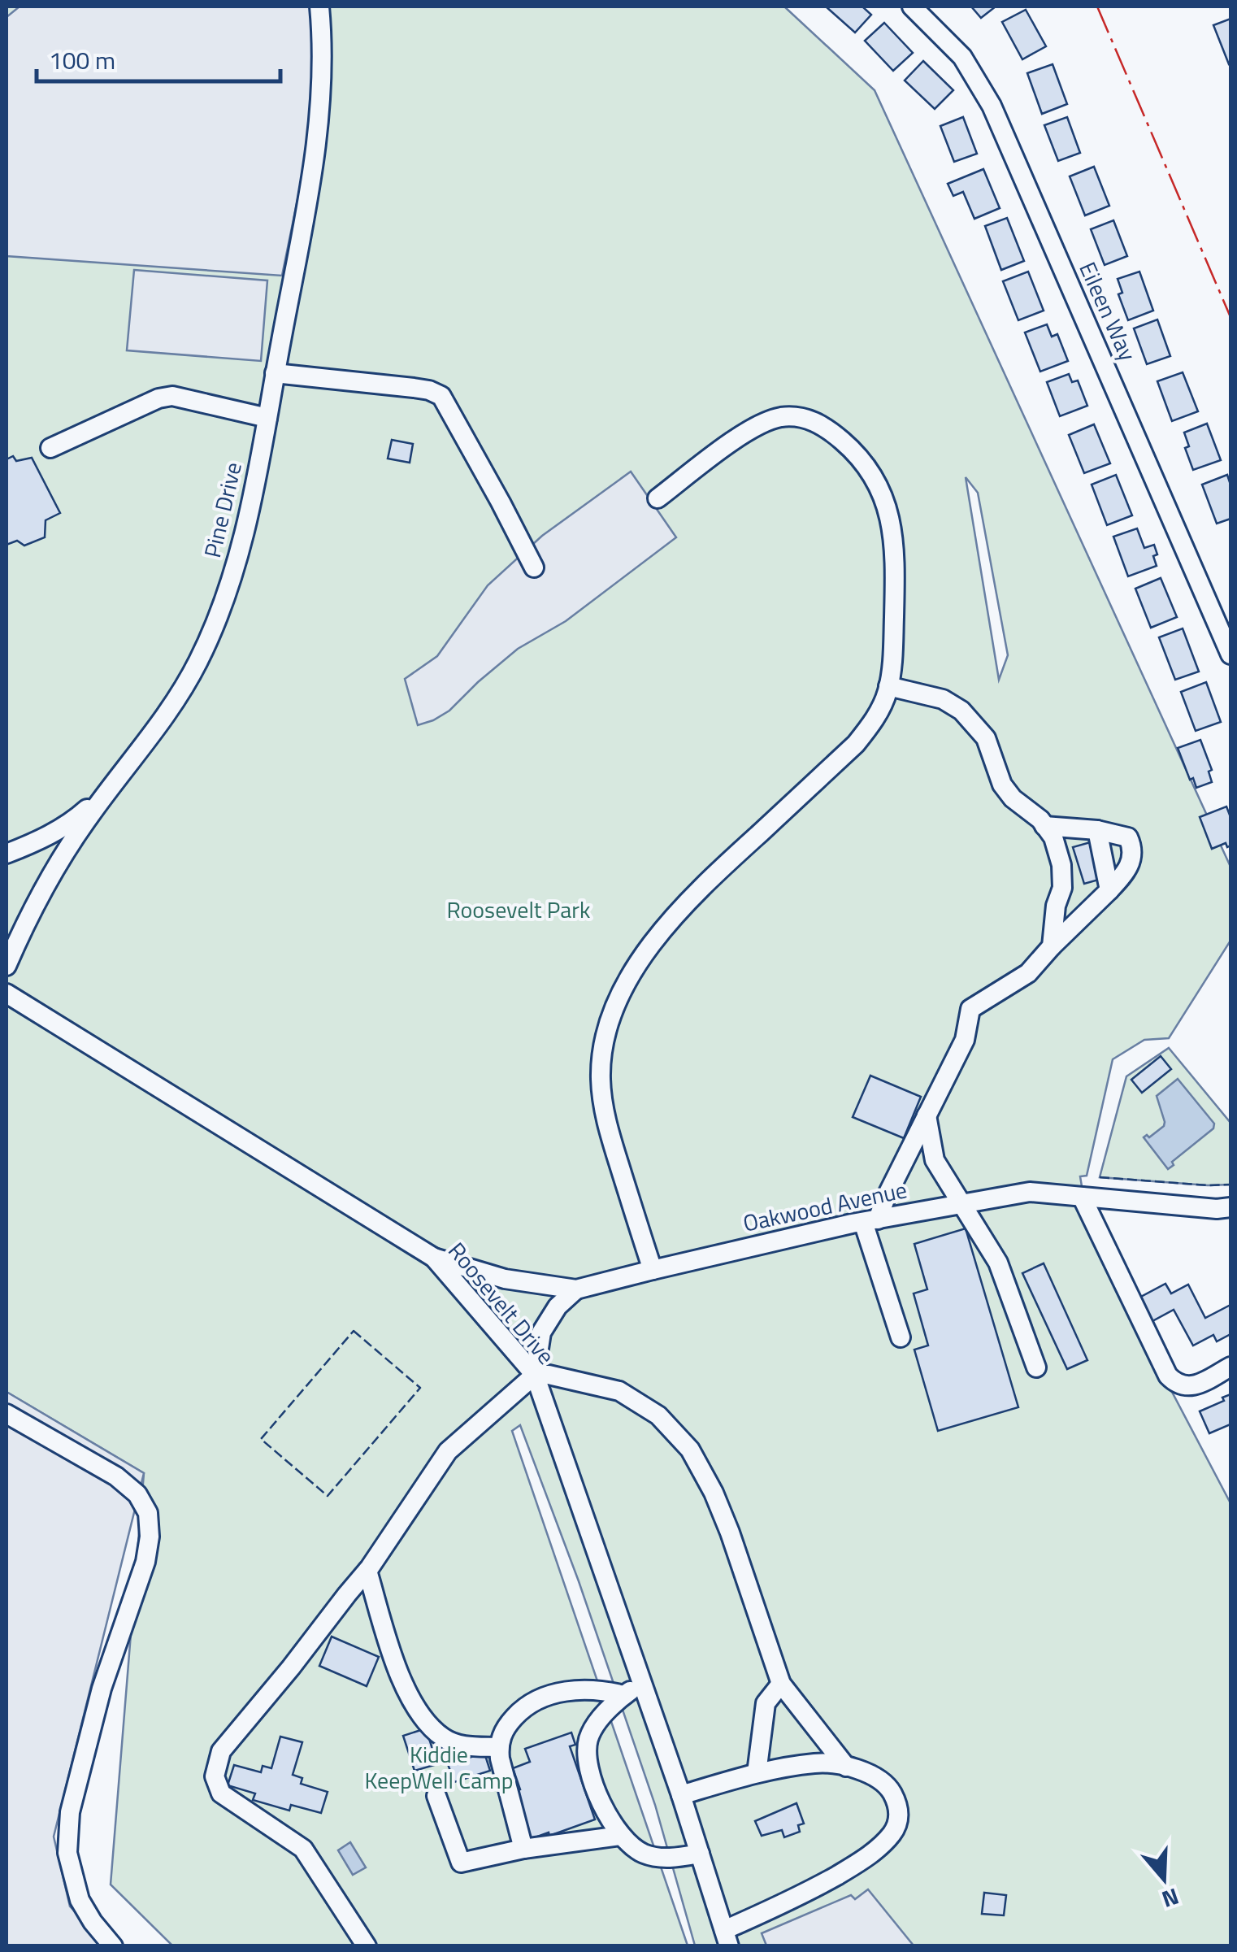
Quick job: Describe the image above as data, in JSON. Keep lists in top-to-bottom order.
{
  "streets": {
    "street": [
      "Eileen Way",
      "Pine Drive",
      "Oakwood Avenue",
      "Roosevelt Drive"
    ]
  },
  "crossings": [
    ["Oakwood Avenue", "Roosevelt Drive"]
  ],
  "parks": ["Roosevelt Park", "Kiddie KeepWell Camp"],
  "scale_bar": "100 m",
  "north": "bottom"
}
